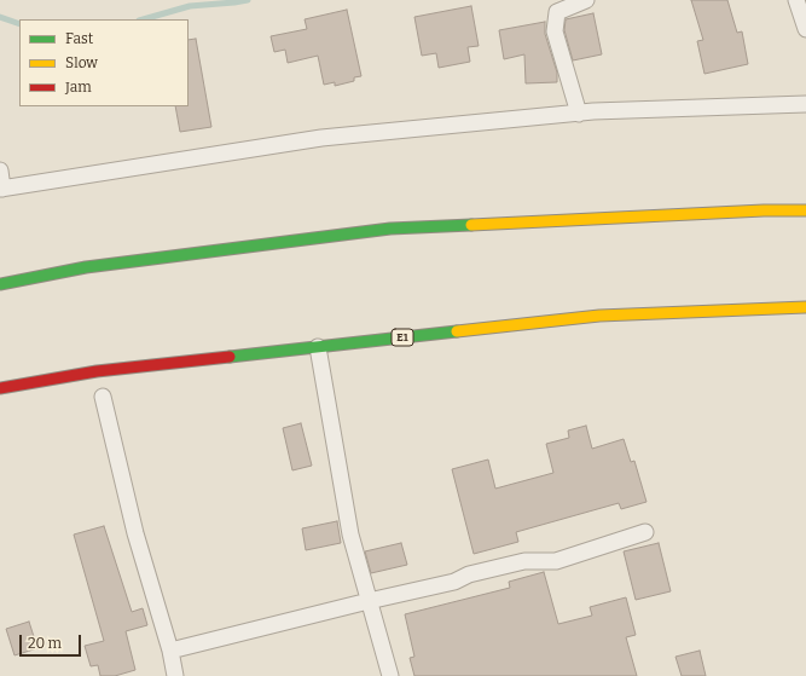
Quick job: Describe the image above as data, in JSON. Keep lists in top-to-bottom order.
{
  "streets": {
    "highway": ["E1"]
  },
  "legend": ["Fast", "Slow", "Jam"],
  "scale_bar": "20 m"
}
